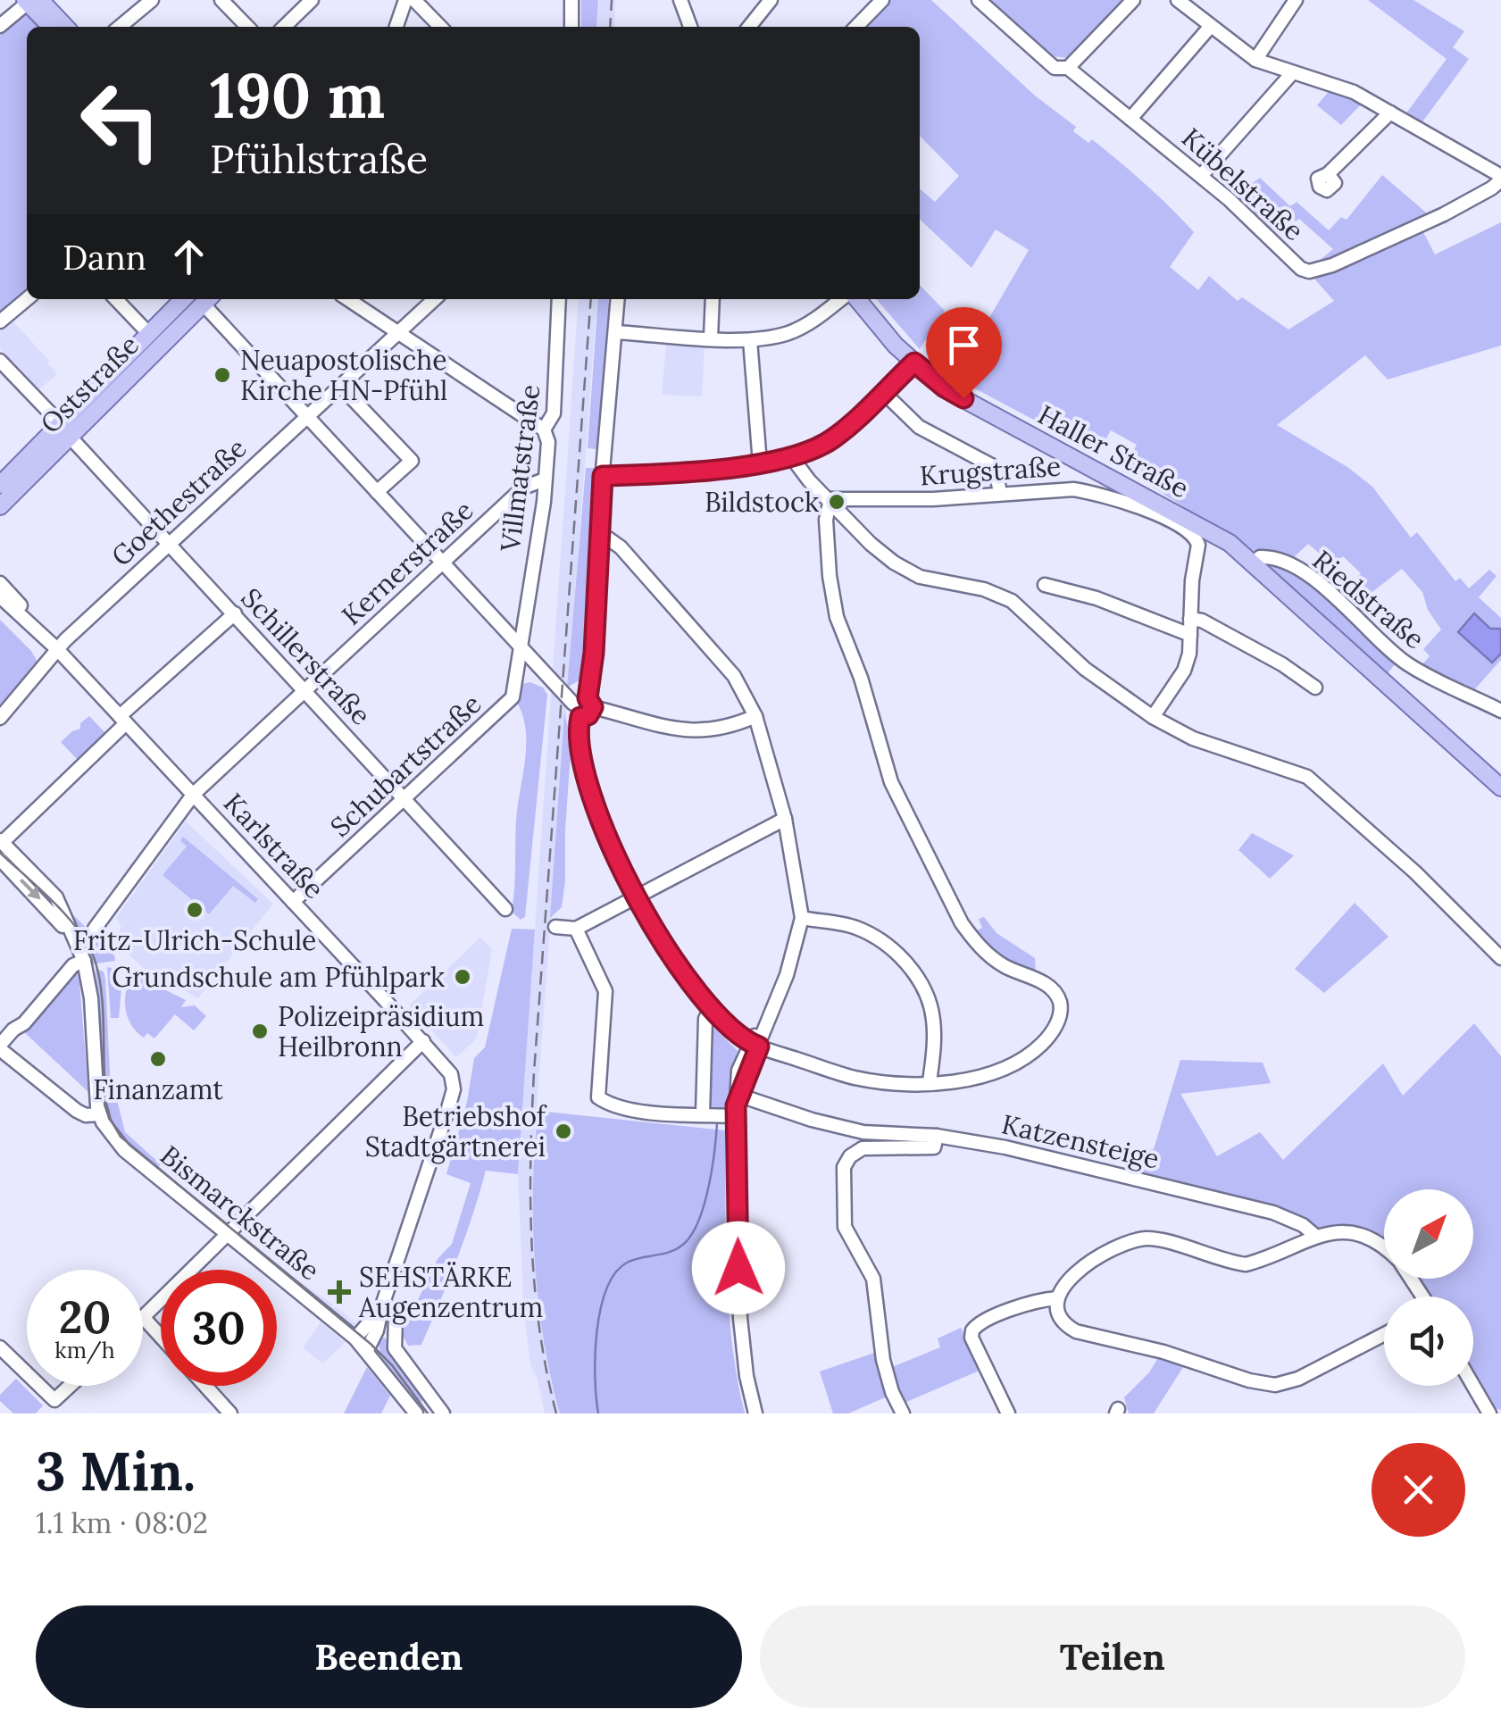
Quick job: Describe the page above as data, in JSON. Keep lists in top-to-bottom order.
{
  "streets": {
    "main road": ["Oststraße", "Haller Straße"],
    "street": [
      "Kübelstraße",
      "Villmatstraße",
      "Krugstraße",
      "Goethestraße",
      "Kernerstraße",
      "Riedstraße",
      "Schillerstraße",
      "Schubartstraße",
      "Karlstraße",
      "Katzensteige",
      "Bismarckstraße"
    ]
  },
  "crossings": [
    ["Oststraße", "Schillerstraße"],
    ["Haller Straße", "Riedstraße"],
    ["Villmatstraße", "Kernerstraße"],
    ["Villmatstraße", "Schubartstraße"],
    ["Goethestraße", "Schillerstraße"],
    ["Goethestraße", "Karlstraße"],
    ["Kernerstraße", "Schillerstraße"],
    ["Kernerstraße", "Karlstraße"],
    ["Schillerstraße", "Schubartstraße"],
    ["Schubartstraße", "Karlstraße"]
  ],
  "places": {
    "other": [
      "Neuapostolische Kirche HN-Pfühl",
      "Bildstock",
      "Fritz-Ulrich-Schule",
      "Grundschule am Pfühlpark",
      "Polizeipräsidium Heilbronn",
      "Finanzamt",
      "Betriebshof Stadtgärtnerei"
    ],
    "health": ["SEHSTÄRKE Augenzentrum"]
  },
  "north": "top right",
  "page": {
    "turn": ["190 m", "Pfühlstraße"],
    "then": "Dann",
    "speed": "20 km/h",
    "limit": "30",
    "heading": ["3 Min.", "1.1 km · 08:02"],
    "buttons": ["Beenden", "Teilen"]
  }
}
